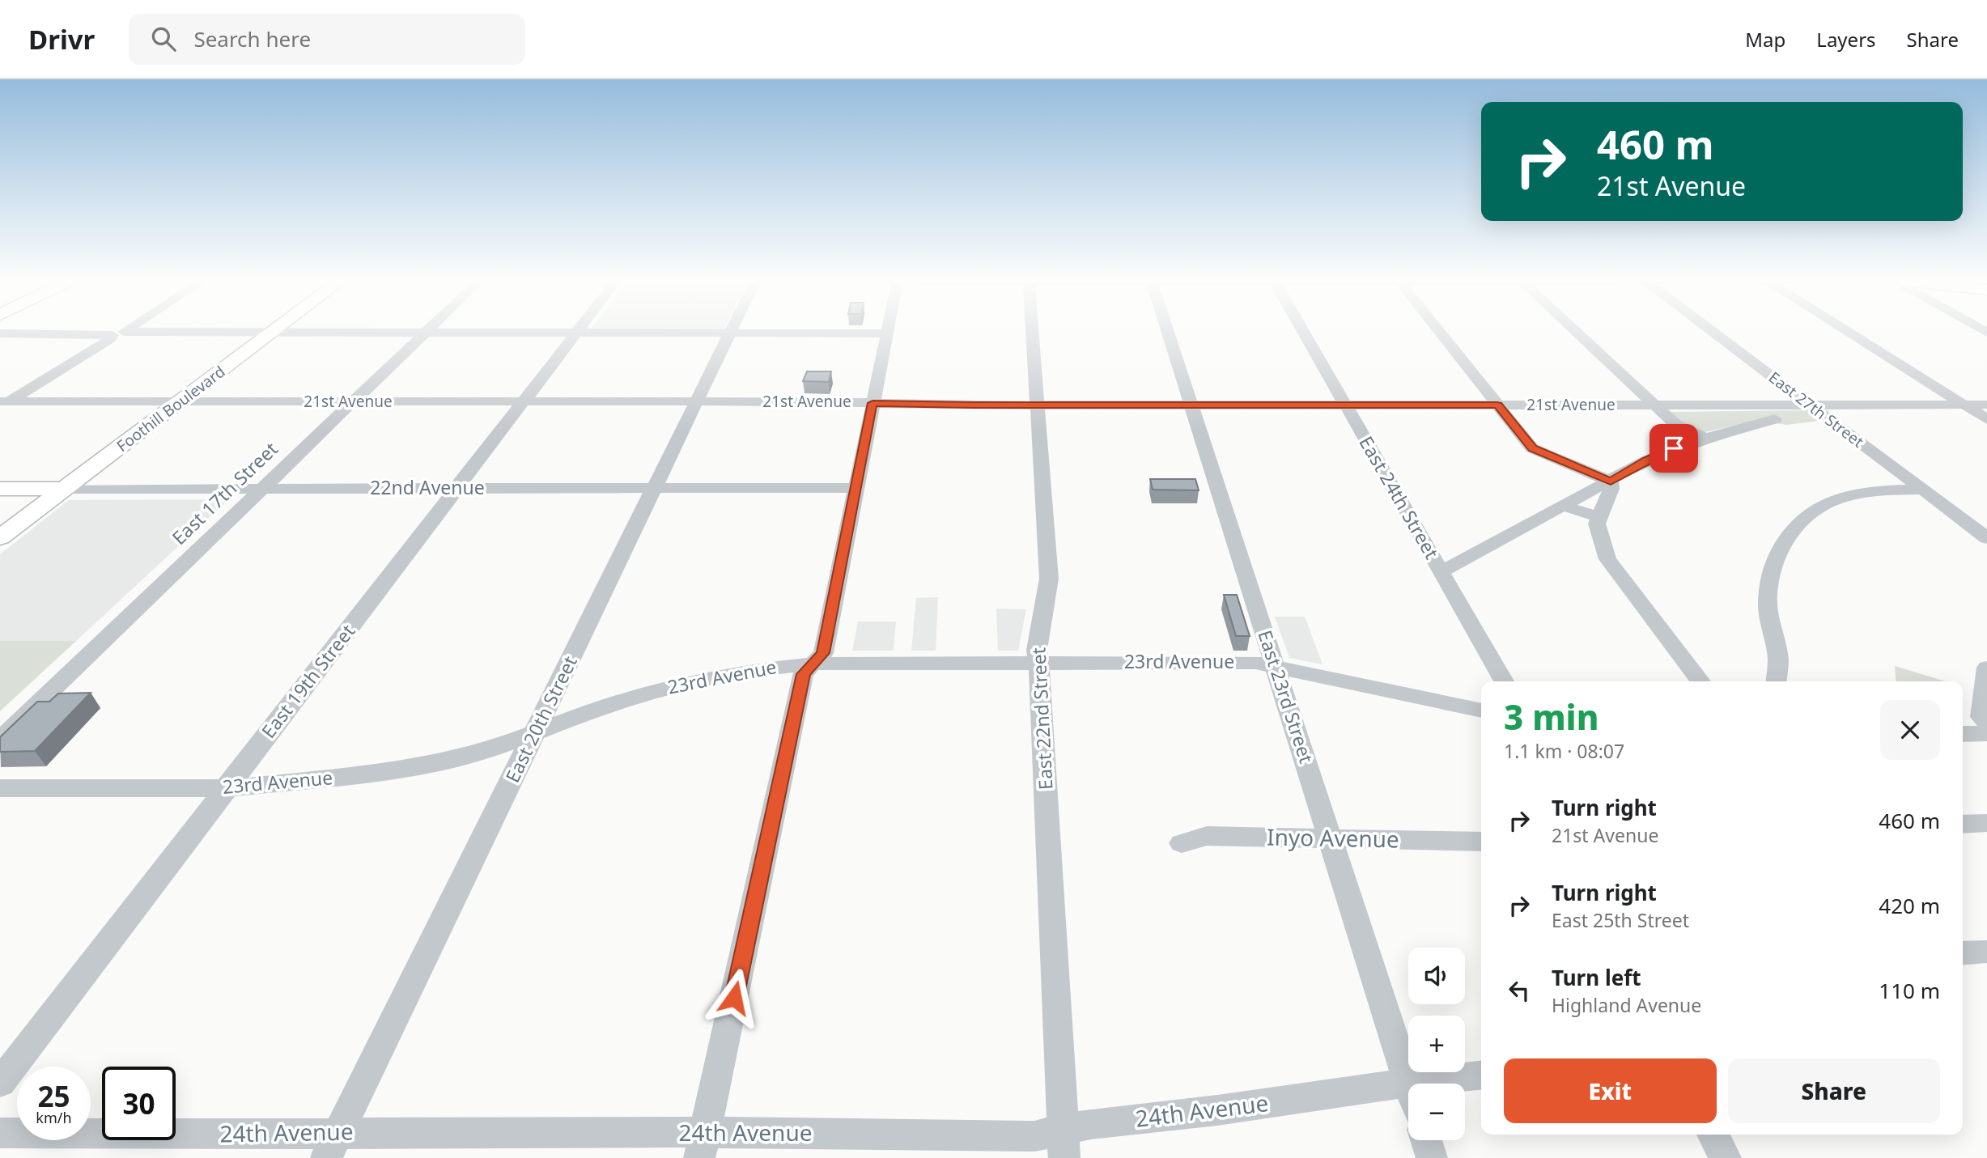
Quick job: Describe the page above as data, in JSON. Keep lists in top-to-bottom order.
{
  "streets": {
    "main road": ["Foothill Boulevard", "22nd Avenue"],
    "street": [
      "21st Avenue",
      "East 27th Street",
      "East 17th Street",
      "East 24th Street",
      "23rd Avenue",
      "East 19th Street",
      "East 23rd Street",
      "East 22nd Street",
      "East 20th Street",
      "Inyo Avenue",
      "24th Avenue"
    ]
  },
  "crossings": [
    ["21st Avenue", "Foothill Boulevard"],
    ["21st Avenue", "East 27th Street"],
    ["21st Avenue", "East 17th Street"],
    ["21st Avenue", "East 24th Street"],
    ["21st Avenue", "East 19th Street"],
    ["21st Avenue", "East 23rd Street"],
    ["21st Avenue", "East 22nd Street"],
    ["21st Avenue", "East 20th Street"],
    ["Foothill Boulevard", "22nd Avenue"],
    ["22nd Avenue", "East 17th Street"],
    ["22nd Avenue", "East 19th Street"],
    ["22nd Avenue", "East 20th Street"],
    ["23rd Avenue", "East 19th Street"],
    ["23rd Avenue", "East 23rd Street"],
    ["23rd Avenue", "East 22nd Street"],
    ["23rd Avenue", "East 20th Street"],
    ["East 23rd Street", "Inyo Avenue"],
    ["East 23rd Street", "24th Avenue"],
    ["East 22nd Street", "24th Avenue"],
    ["East 20th Street", "24th Avenue"]
  ],
  "page": {
    "header": "Drivr",
    "search": "Search here",
    "nav": ["Map", "Layers", "Share"],
    "turn": ["460 m", "21st Avenue"],
    "heading": ["3 min", "1.1 km · 08:07"],
    "list": [
      {
        "name": "Turn right",
        "note": "21st Avenue",
        "value": "460 m"
      },
      {
        "name": "Turn right",
        "note": "East 25th Street",
        "value": "420 m"
      },
      {
        "name": "Turn left",
        "note": "Highland Avenue",
        "value": "110 m"
      }
    ],
    "map_buttons": ["+", "−"],
    "buttons": ["Exit", "Share"],
    "speed": "25 km/h",
    "limit": "30"
  }
}
